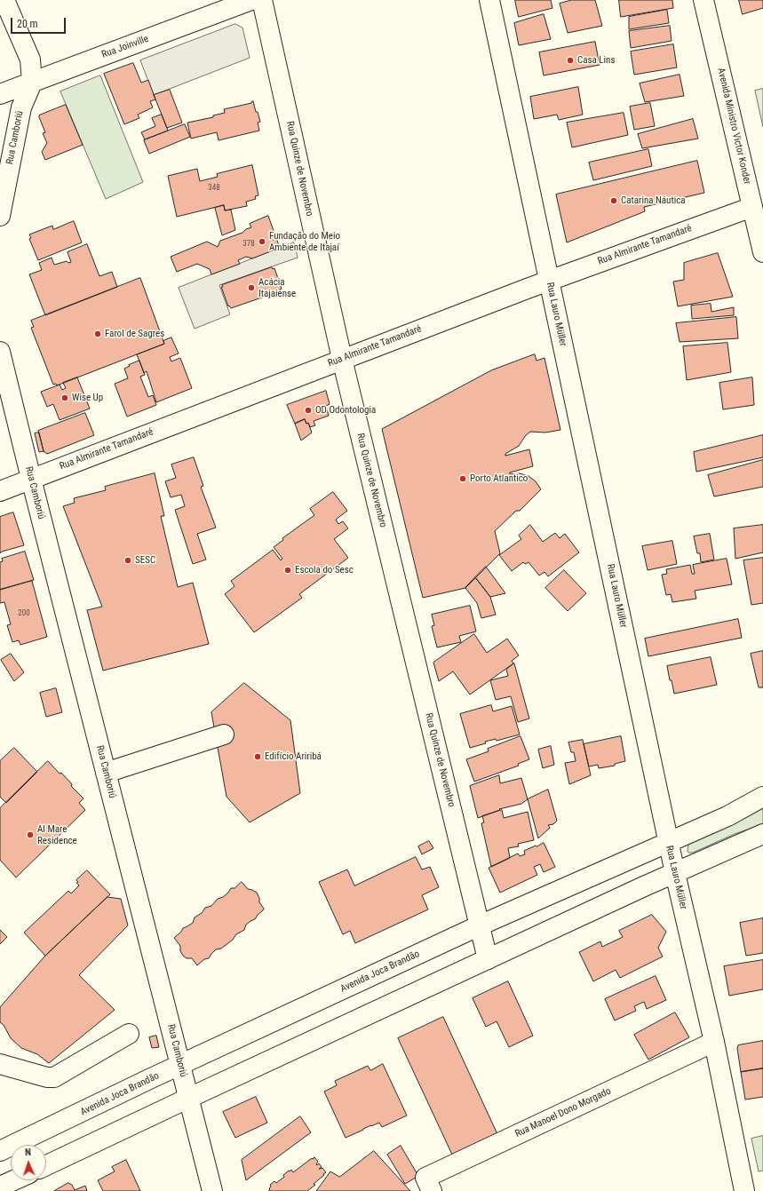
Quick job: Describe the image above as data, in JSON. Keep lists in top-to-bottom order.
{
  "streets": {
    "street": [
      "Rua Joinville",
      "Avenida Ministro Victor Konder",
      "Rua Camboriú",
      "Rua Quinze de Novembro",
      "Rua Almirante Tamandaré",
      "Rua Lauro Müller",
      "Avenida Joca Brandão",
      "Rua Manoel Dono Morgado"
    ]
  },
  "crossings": [
    ["Rua Joinville", "Rua Camboriú"],
    ["Avenida Ministro Victor Konder", "Rua Almirante Tamandaré"],
    ["Rua Camboriú", "Rua Almirante Tamandaré"],
    ["Rua Camboriú", "Avenida Joca Brandão"],
    ["Rua Quinze de Novembro", "Rua Almirante Tamandaré"],
    ["Rua Quinze de Novembro", "Avenida Joca Brandão"],
    ["Rua Almirante Tamandaré", "Rua Lauro Müller"],
    ["Rua Lauro Müller", "Avenida Joca Brandão"],
    ["Rua Lauro Müller", "Rua Manoel Dono Morgado"]
  ],
  "places": [
    "Casa Lins",
    "Catarina Náutica",
    "Fundação do Meio Ambiente de Itajaí",
    "Acácia Itajaiense",
    "Farol de Sagres",
    "Wise Up",
    "OD Odontologia",
    "Porto Atlantico",
    "SESC",
    "Escola do Sesc",
    "Edifício Ariribá",
    "Al Mare Residence"
  ],
  "house_numbers": ["348", "378", "200"],
  "scale_bar": "20 m",
  "north": "top"
}
